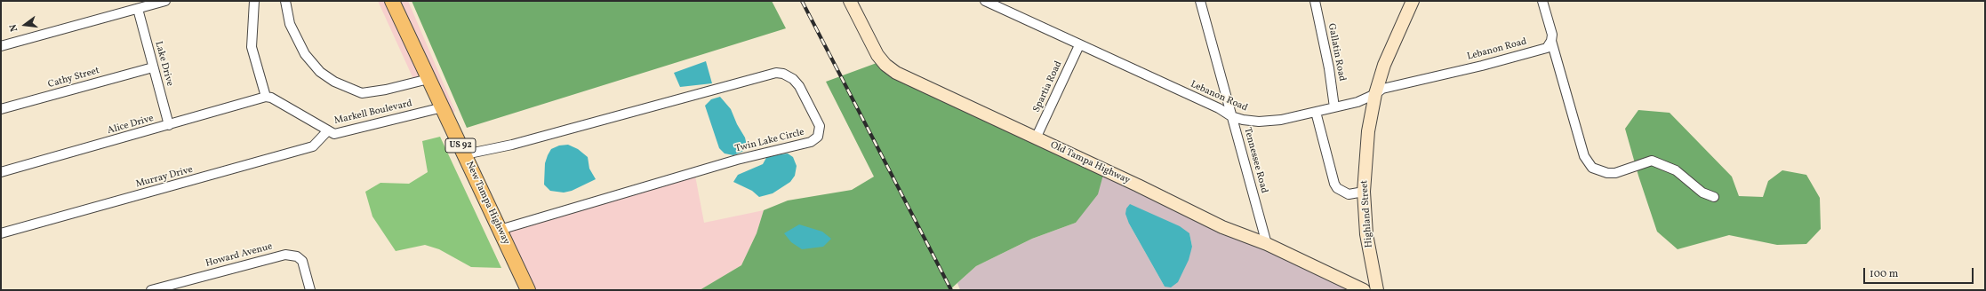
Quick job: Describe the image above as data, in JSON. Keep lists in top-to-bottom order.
{
  "streets": {
    "main road": [
      "US 92",
      "Old Tampa Highway",
      "New Tampa Highway",
      "Highland Street"
    ],
    "street": [
      "Lebanon Road",
      "Gallatin Road",
      "Lake Drive",
      "Cathy Street",
      "Spartia Road",
      "Markell Boulevard",
      "Alice Drive",
      "Twin Lake Circle",
      "Tennessee Road",
      "Murray Drive",
      "Howard Avenue"
    ]
  },
  "crossings": [
    ["Lebanon Road", "Gallatin Road"],
    ["Lebanon Road", "Spartia Road"],
    ["Lebanon Road", "Tennessee Road"],
    ["Lebanon Road", "Highland Street"],
    ["Lake Drive", "Cathy Street"],
    ["Lake Drive", "Alice Drive"],
    ["Spartia Road", "Old Tampa Highway"],
    ["Markell Boulevard", "Alice Drive"],
    ["Markell Boulevard", "Murray Drive"],
    ["Markell Boulevard", "New Tampa Highway"],
    ["Twin Lake Circle", "New Tampa Highway"],
    ["Tennessee Road", "Old Tampa Highway"]
  ],
  "scale_bar": "100 m",
  "north": "left"
}
